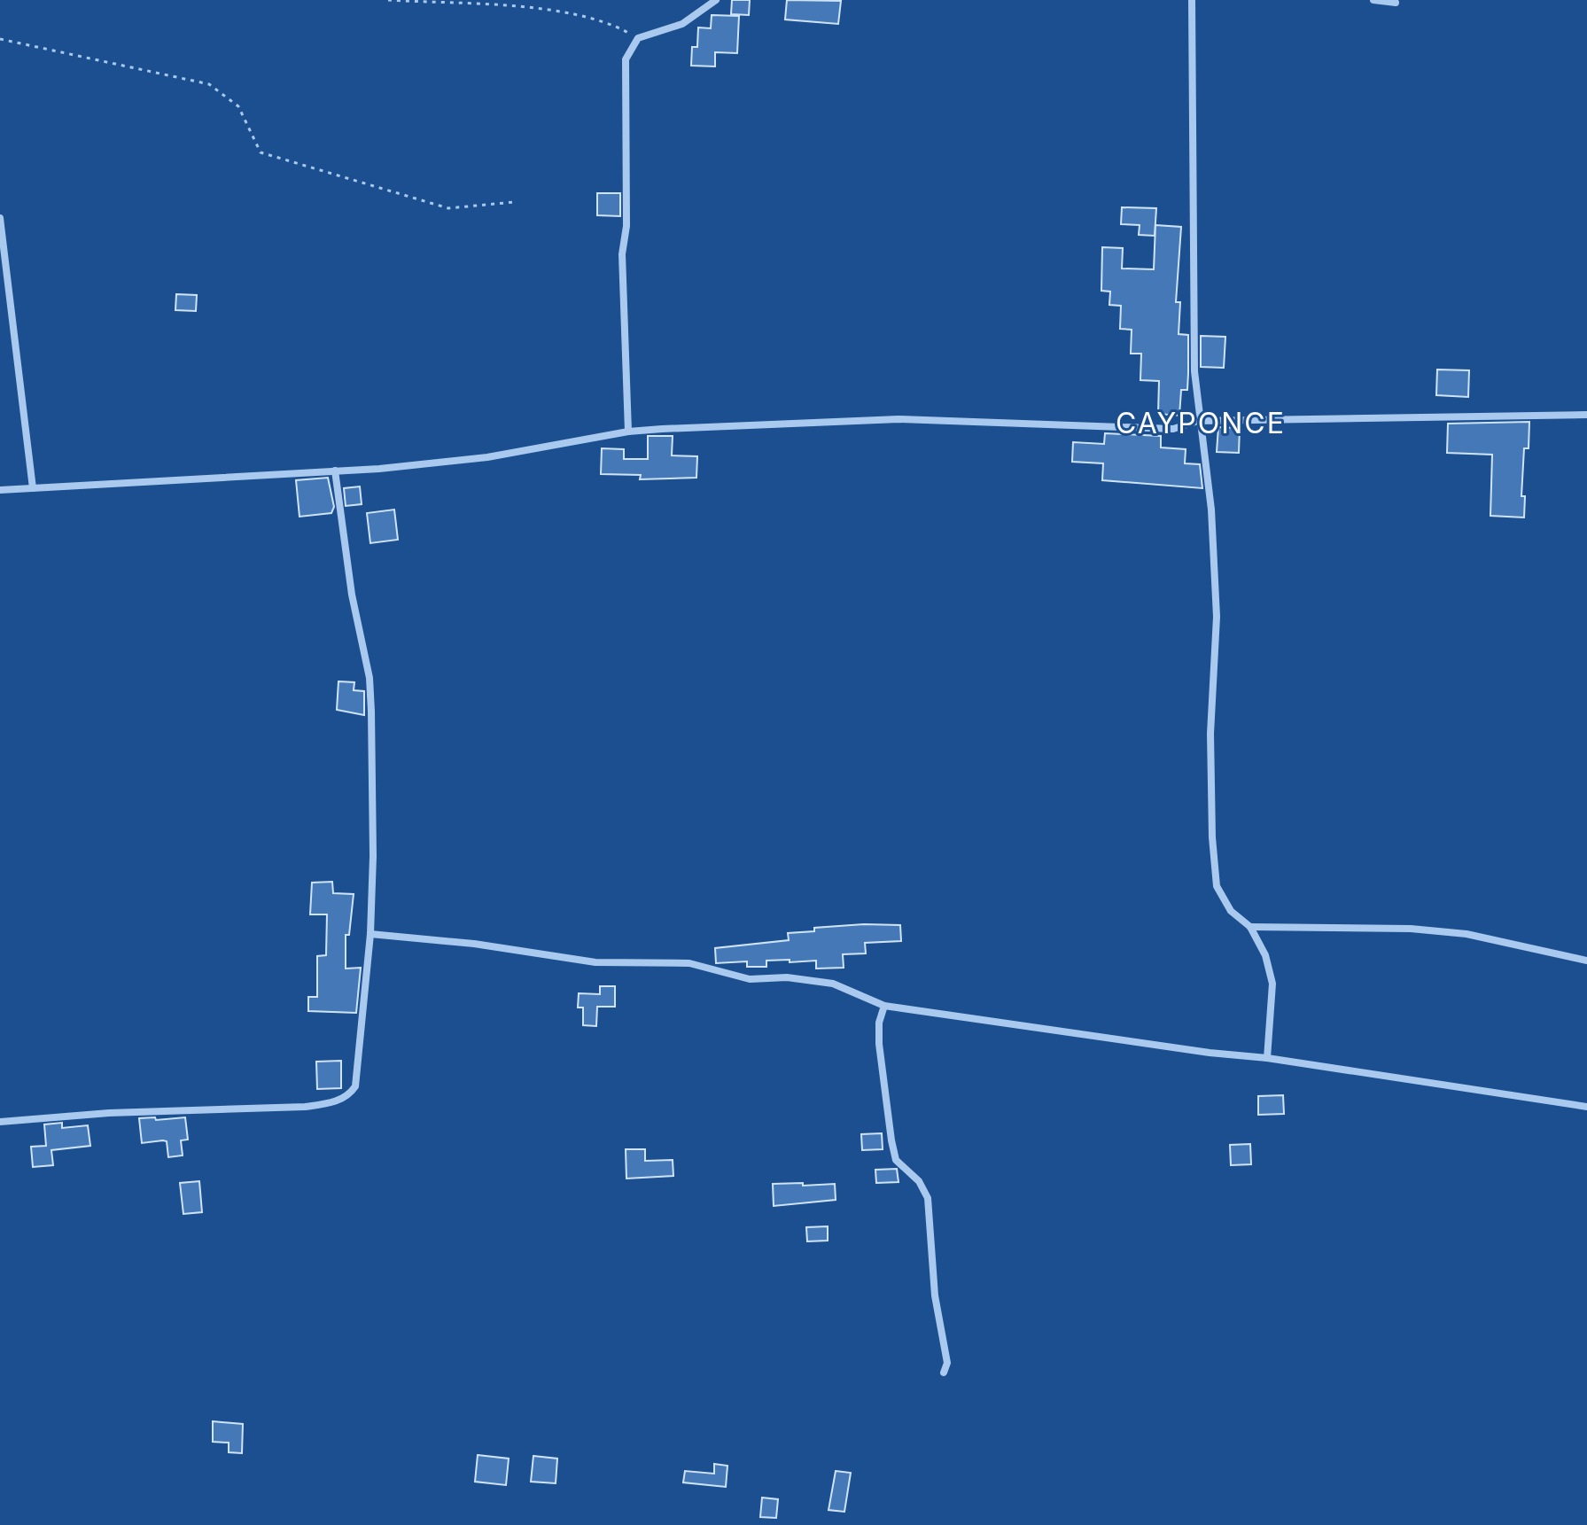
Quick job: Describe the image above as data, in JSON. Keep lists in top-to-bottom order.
{
  "districts": ["CAYPONCE"]
}
